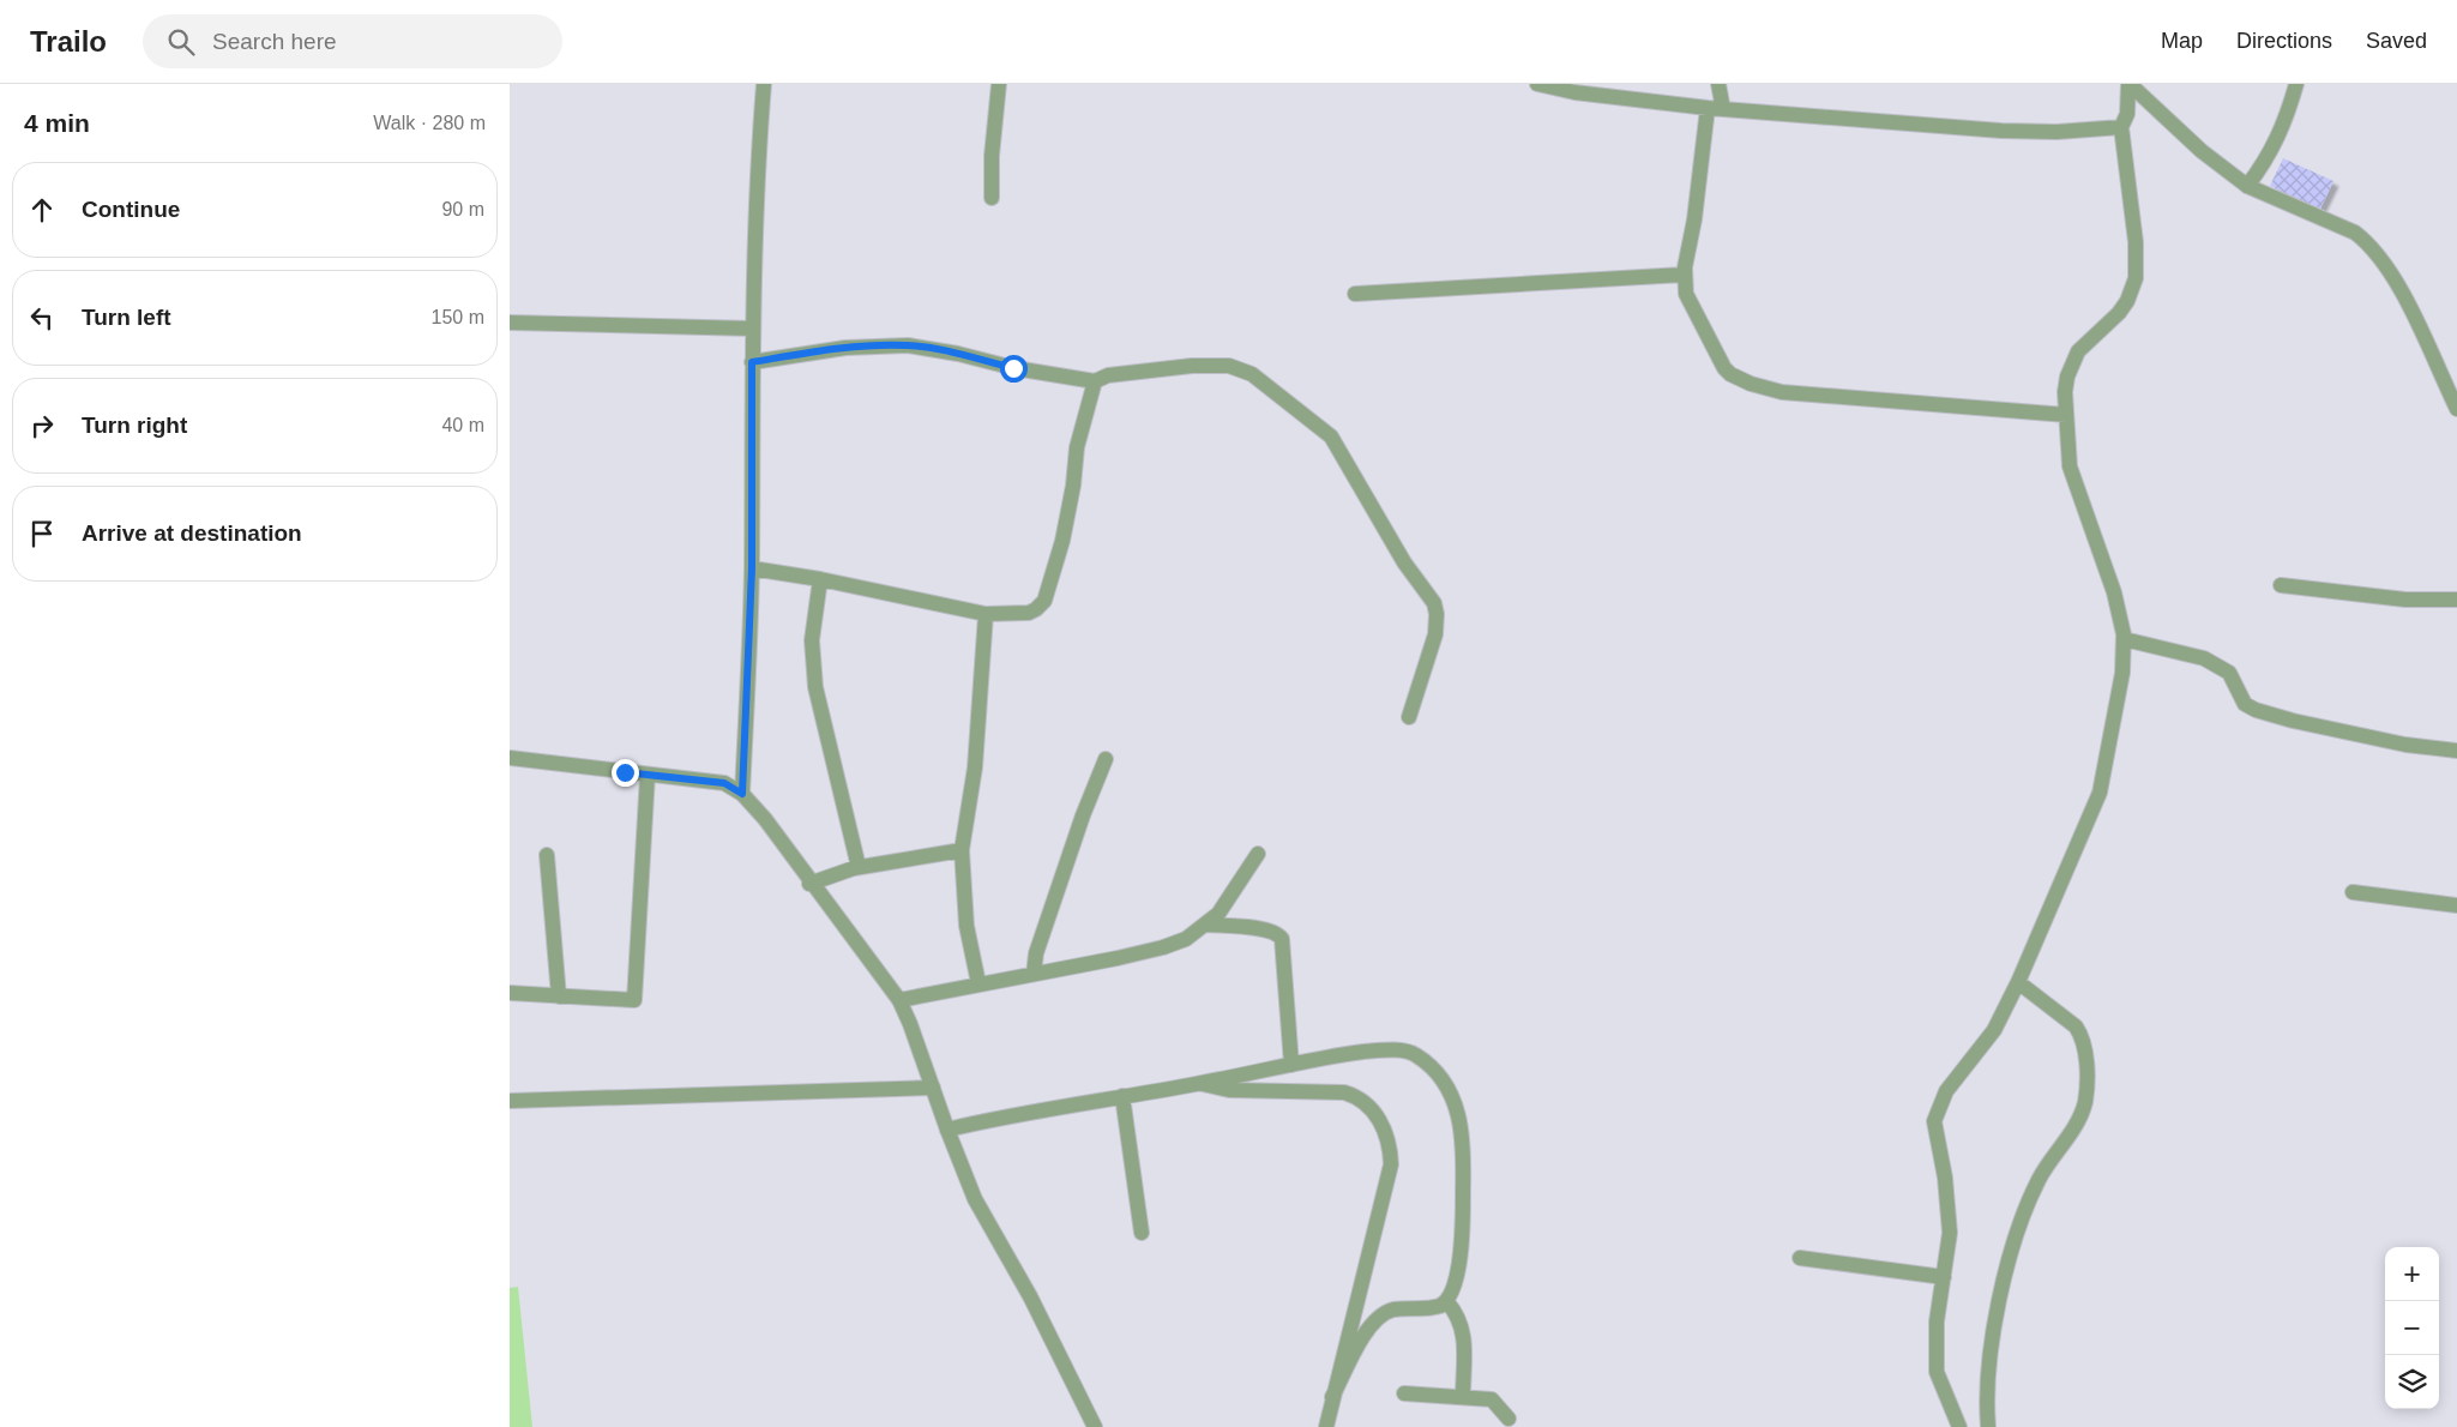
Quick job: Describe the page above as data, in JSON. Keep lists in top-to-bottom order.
{
  "page": {
    "header": "Trailo",
    "search": "Search here",
    "nav": ["Map", "Directions", "Saved"],
    "heading": ["4 min", "Walk · 280 m"],
    "list": [
      ["Continue", "90 m"],
      ["Turn left", "150 m"],
      ["Turn right", "40 m"],
      "Arrive at destination"
    ],
    "map_buttons": ["+", "−"]
  }
}
